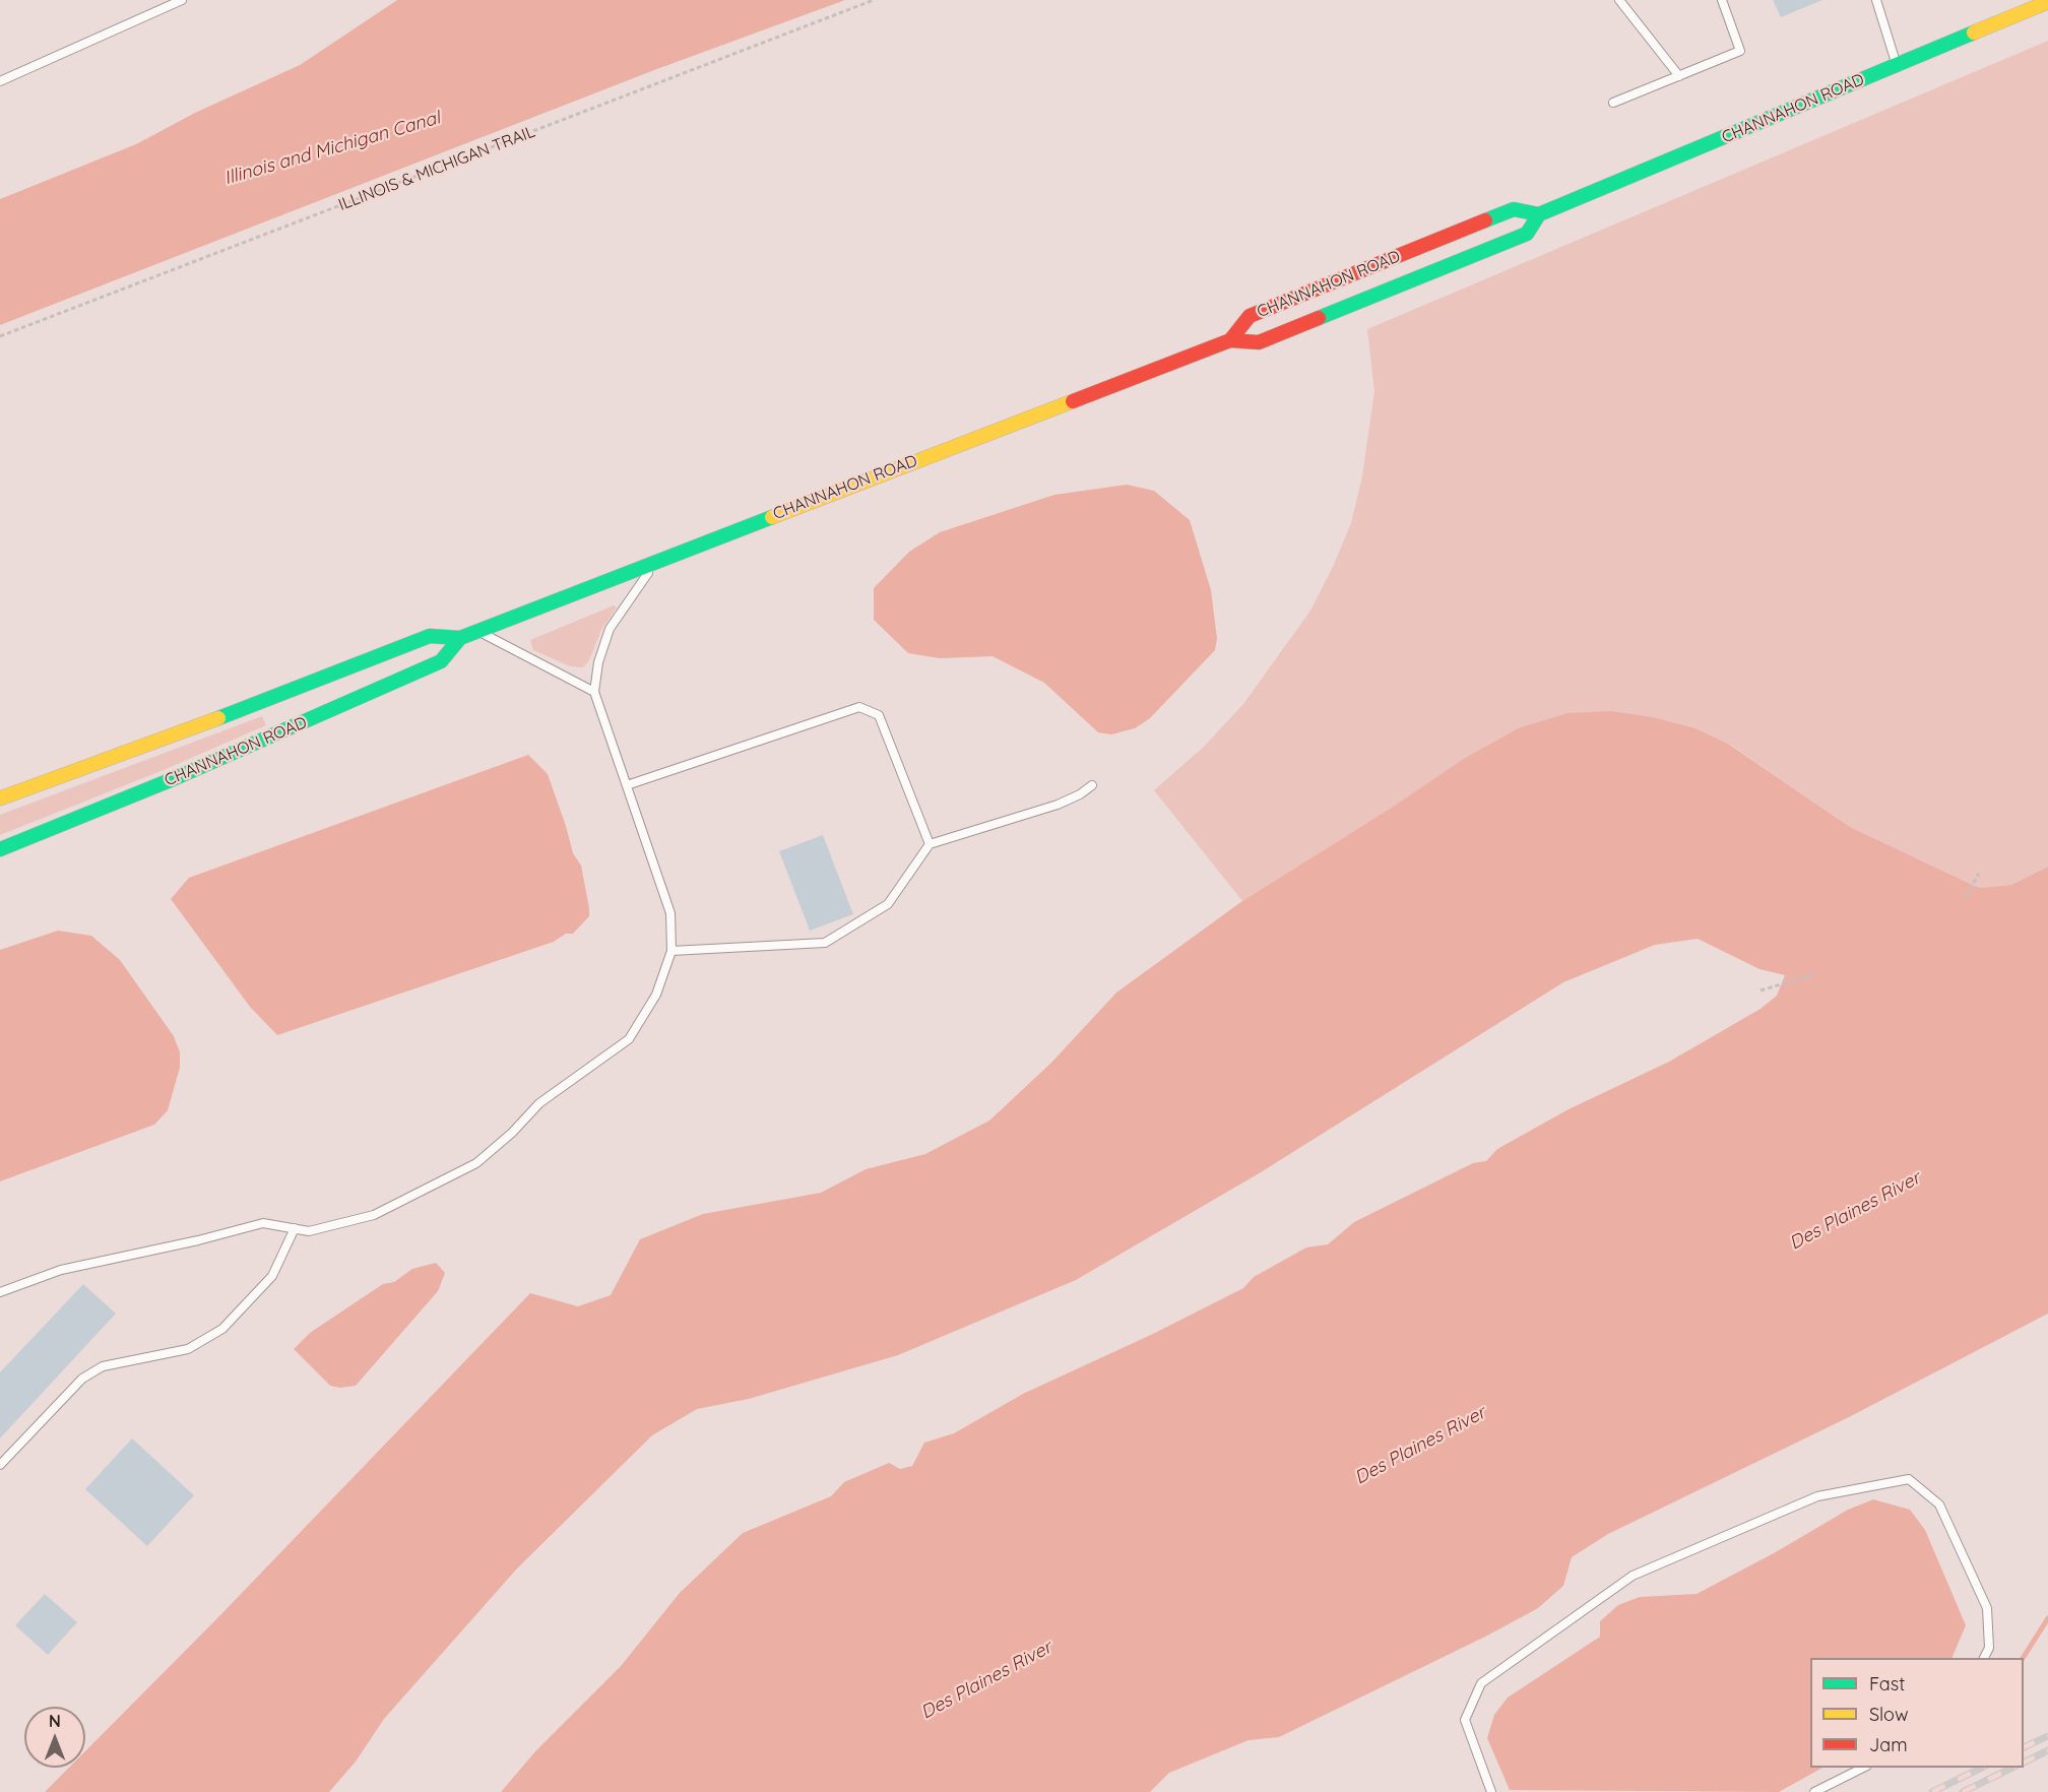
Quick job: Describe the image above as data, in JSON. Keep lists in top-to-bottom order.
{
  "streets": {
    "main road": ["CHANNAHON ROAD"],
    "path": ["ILLINOIS & MICHIGAN TRAIL"]
  },
  "water": ["Illinois and Michigan Canal", "Des Plaines River"],
  "legend": ["Fast", "Slow", "Jam"],
  "north": "top"
}
